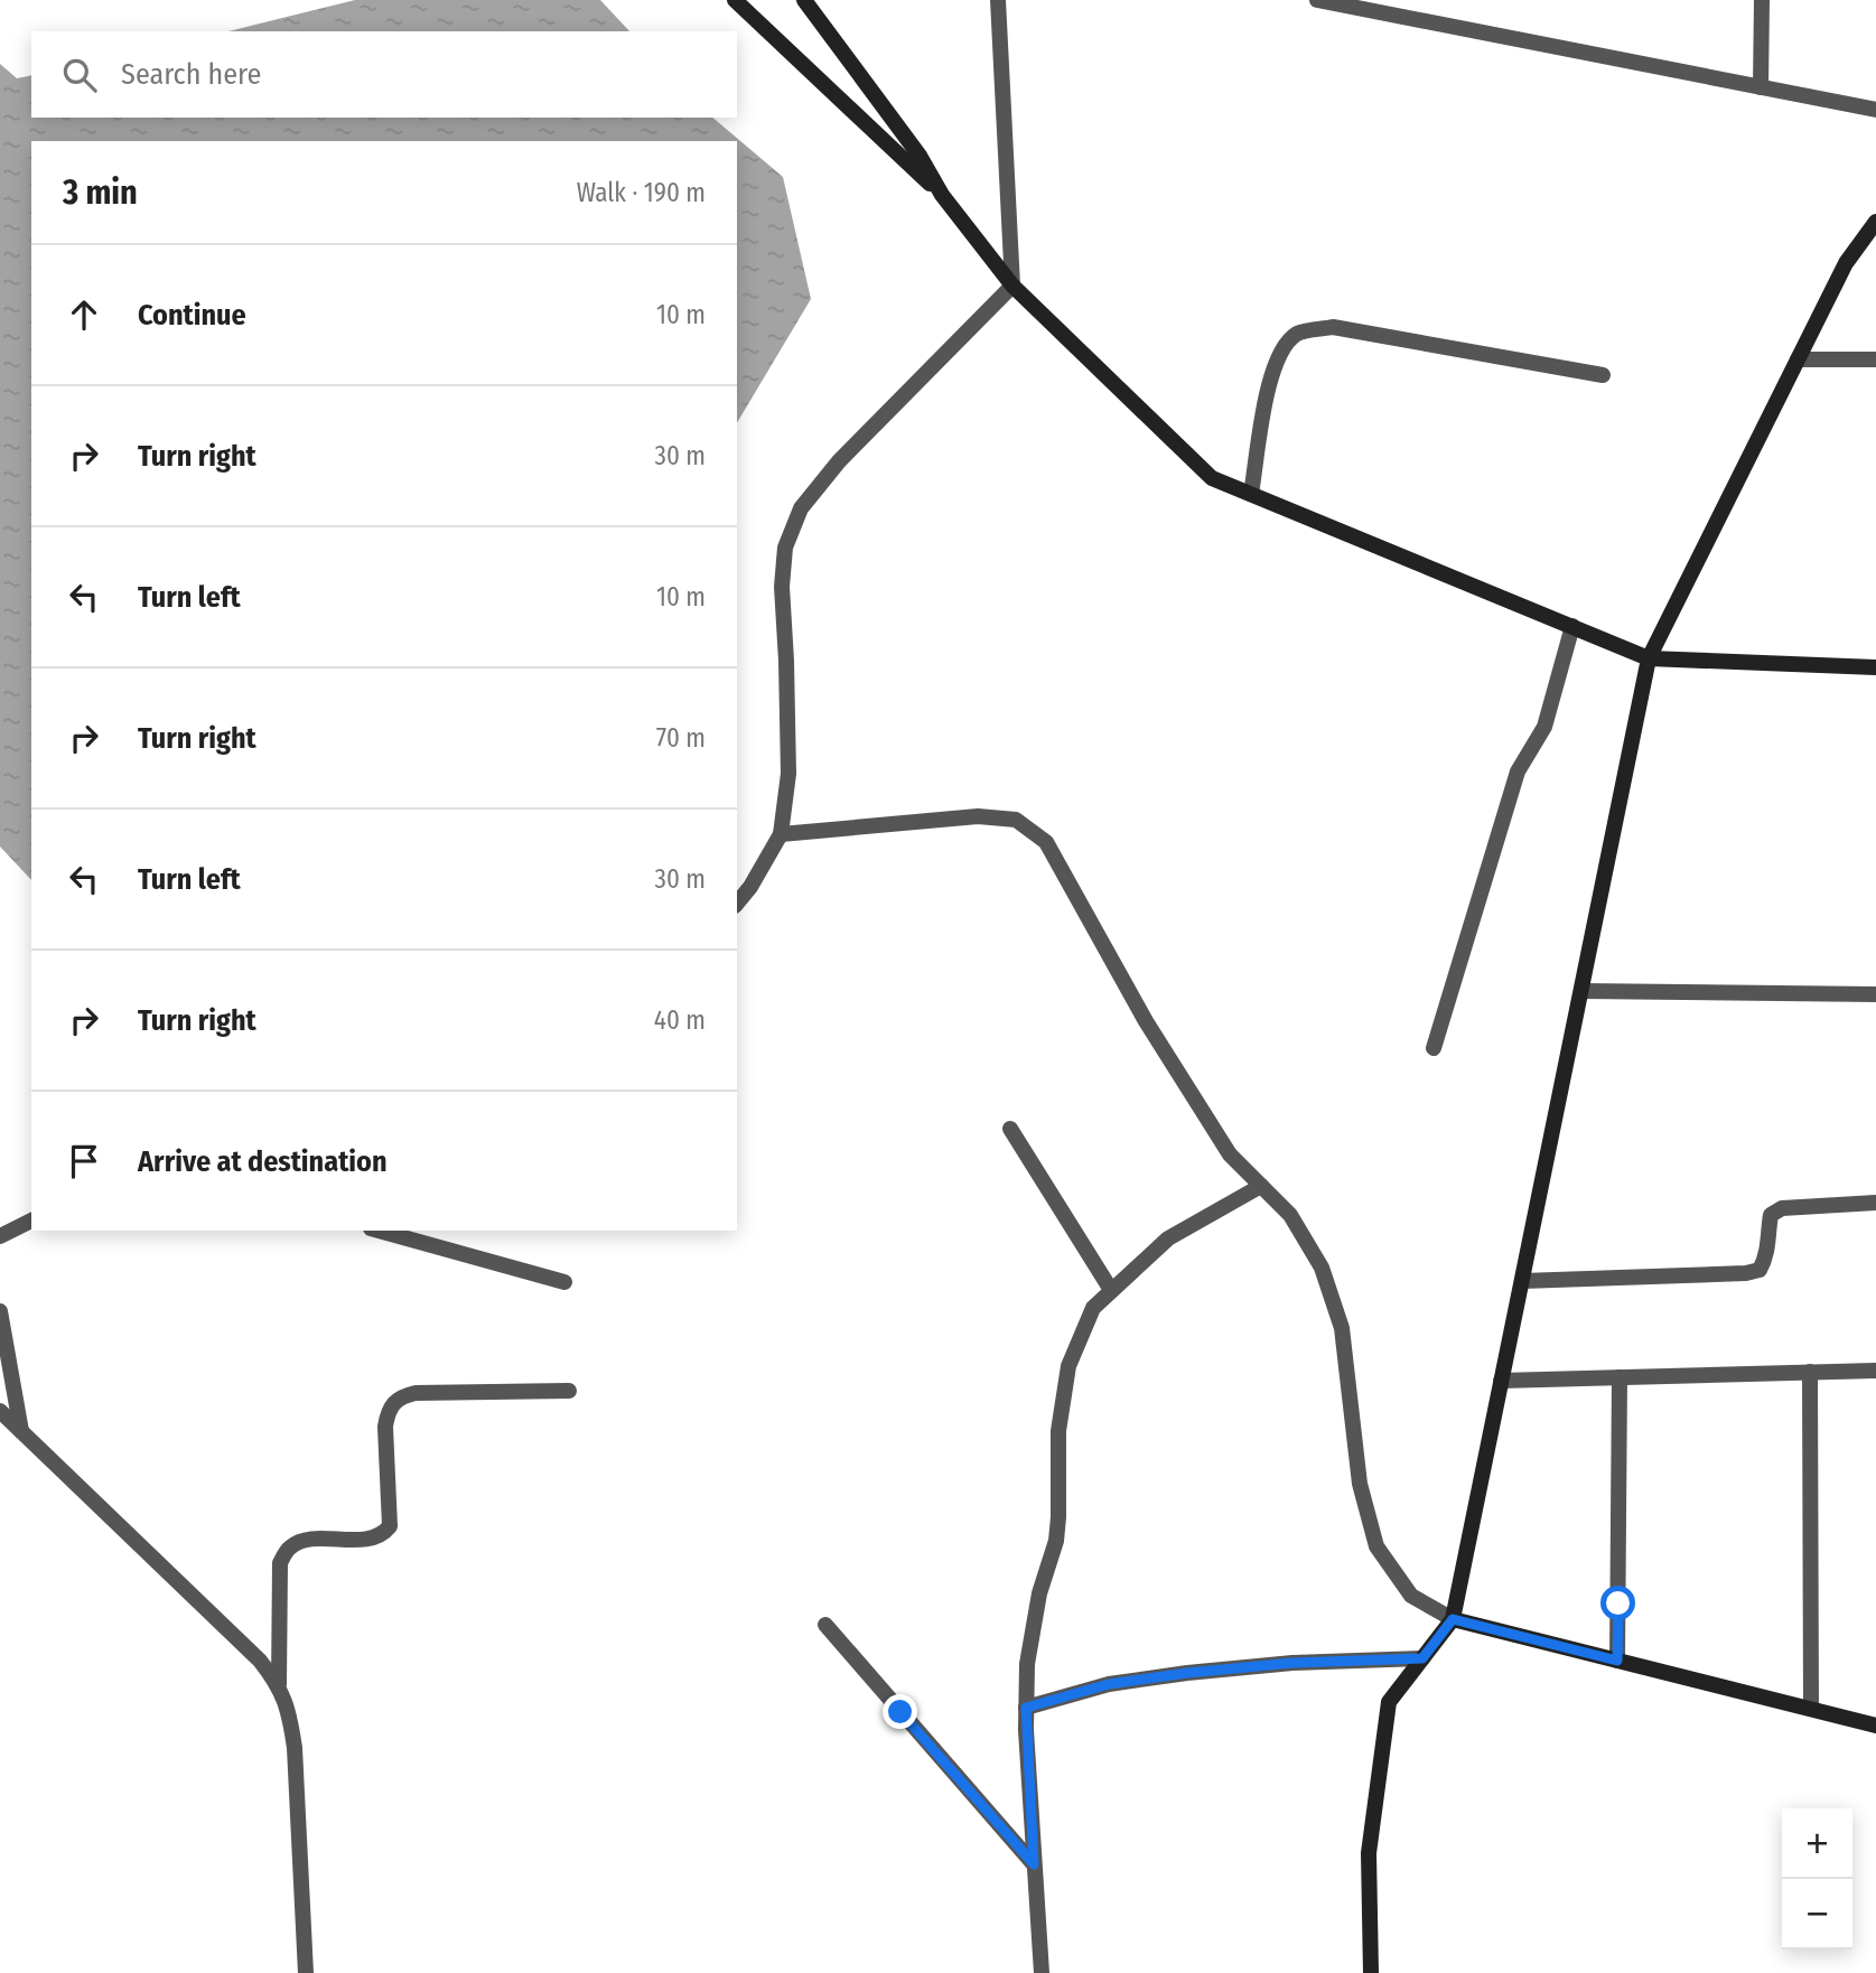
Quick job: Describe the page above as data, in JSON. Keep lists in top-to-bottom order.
{
  "page": {
    "search": "Search here",
    "heading": ["3 min", "Walk · 190 m"],
    "list": [
      ["Continue", "10 m"],
      ["Turn right", "30 m"],
      ["Turn left", "10 m"],
      ["Turn right", "70 m"],
      ["Turn left", "30 m"],
      ["Turn right", "40 m"],
      "Arrive at destination"
    ],
    "map_buttons": ["+", "−"]
  }
}
